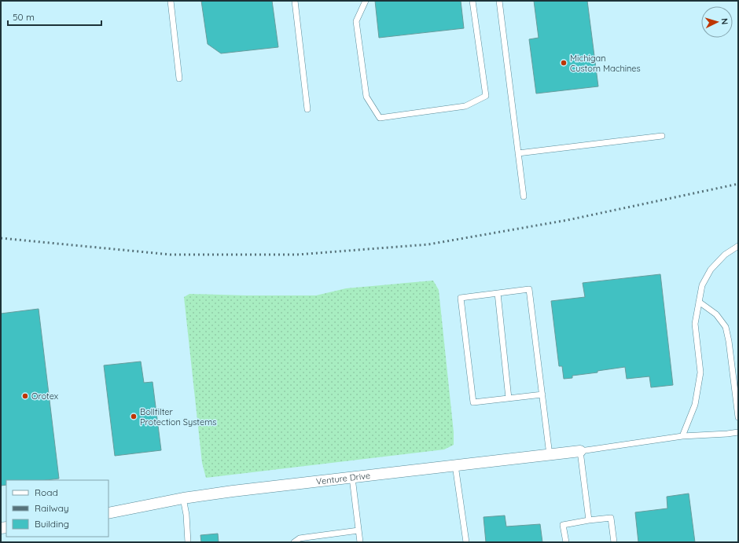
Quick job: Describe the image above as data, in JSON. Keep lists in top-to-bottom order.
{
  "streets": {
    "street": ["Venture Drive"]
  },
  "places": ["Michigan Custom Machines", "Orotex", "Bollfilter Protection Systems"],
  "legend": ["Road", "Railway", "Building"],
  "scale_bar": "50 m",
  "north": "right"
}
